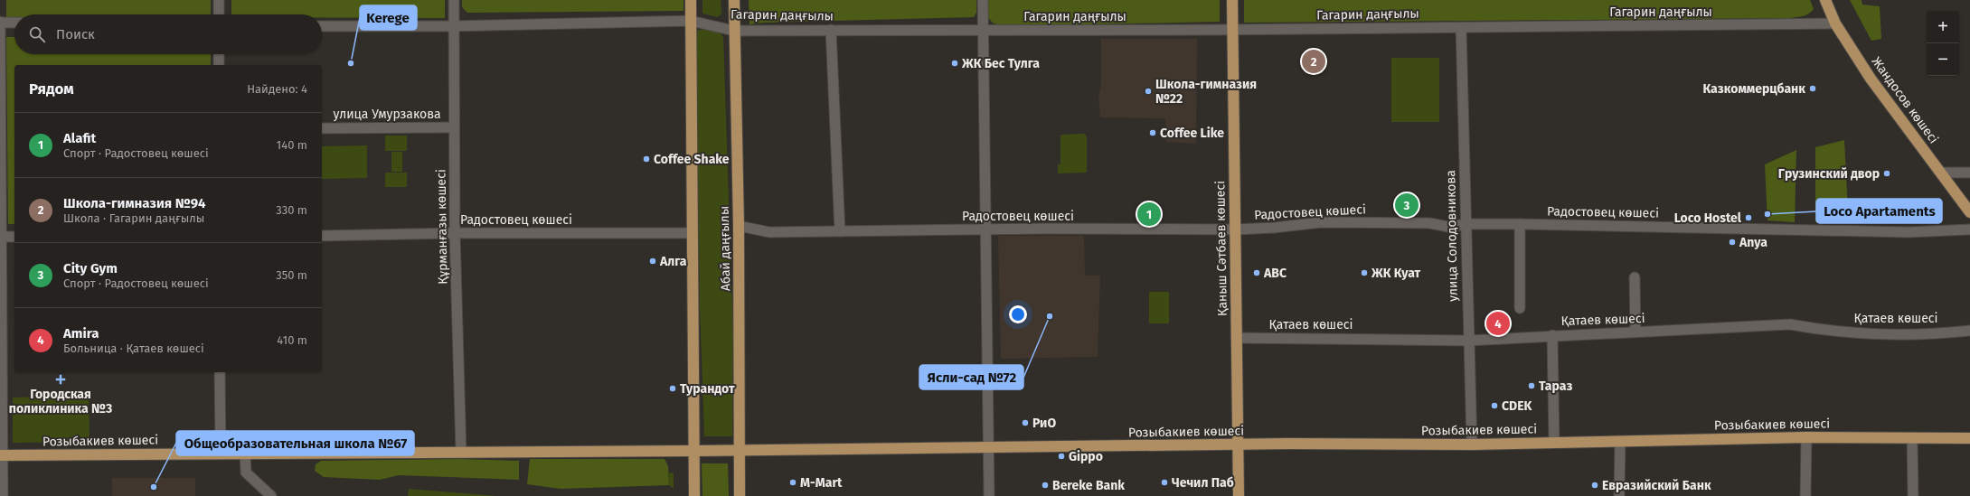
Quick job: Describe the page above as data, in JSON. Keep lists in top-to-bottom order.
{
  "streets": {
    "main road": [
      "Жандосов көшесі",
      "Абай даңғылы",
      "Қаныш Сәтбаев көшесі",
      "Розыбакиев көшесі"
    ],
    "street": [
      "Гагарин даңғылы",
      "улица Умурзакова",
      "Радостовец көшесі",
      "Құрманғазы көшесі",
      "улица Солодовникова",
      "Қатаев көшесі"
    ]
  },
  "crossings": [
    ["Гагарин даңғылы", "Жандосов көшесі"],
    ["Гагарин даңғылы", "Құрманғазы көшесі"],
    ["Гагарин даңғылы", "улица Солодовникова"],
    ["Гагарин даңғылы", "Абай даңғылы"],
    ["Гагарин даңғылы", "Қаныш Сәтбаев көшесі"],
    ["улица Умурзакова", "Құрманғазы көшесі"],
    ["Радостовец көшесі", "Құрманғазы көшесі"],
    ["Радостовец көшесі", "улица Солодовникова"],
    ["Радостовец көшесі", "Абай даңғылы"],
    ["Радостовец көшесі", "Қаныш Сәтбаев көшесі"],
    ["Құрманғазы көшесі", "Розыбакиев көшесі"],
    ["улица Солодовникова", "Қатаев көшесі"],
    ["улица Солодовникова", "Розыбакиев көшесі"],
    ["Абай даңғылы", "Розыбакиев көшесі"],
    ["Қаныш Сәтбаев көшесі", "Қатаев көшесі"],
    ["Қаныш Сәтбаев көшесі", "Розыбакиев көшесі"]
  ],
  "places": {
    "other": [
      "Kerege",
      "ЖК Бес Тулга",
      "Казкоммерцбанк",
      "Школа-гимназия №22",
      "Coffee Like",
      "Coffee Shake",
      "Грузинский двор",
      "Loco Apartaments",
      "Loco Hostel",
      "Anya",
      "Алга",
      "ABC",
      "ЖК Куат",
      "Ясли-сад №72",
      "Тараз",
      "Турандот",
      "CDEK",
      "РиО",
      "Gippo",
      "M-Mart",
      "Чечил Паб",
      "Bereke Bank",
      "Евразийский Банк",
      "Общеобразовательная школа №67"
    ],
    "health": ["Городская поликлиника №3"]
  },
  "page": {
    "map_buttons": ["+", "−"],
    "search": "Поиск",
    "pins": [
      "2",
      "3",
      "1",
      "4"
    ],
    "heading": ["Рядом", "Найдено: 4"],
    "list": [
      {
        "mark": "1",
        "name": "Alafit",
        "note": "Спорт · Радостовец көшесі",
        "value": "140 m"
      },
      {
        "mark": "2",
        "name": "Школа-гимназия №94",
        "note": "Школа · Гагарин даңғылы",
        "value": "330 m"
      },
      {
        "mark": "3",
        "name": "City Gym",
        "note": "Спорт · Радостовец көшесі",
        "value": "350 m"
      },
      {
        "mark": "4",
        "name": "Amira",
        "note": "Больница · Қатаев көшесі",
        "value": "410 m"
      }
    ]
  }
}
